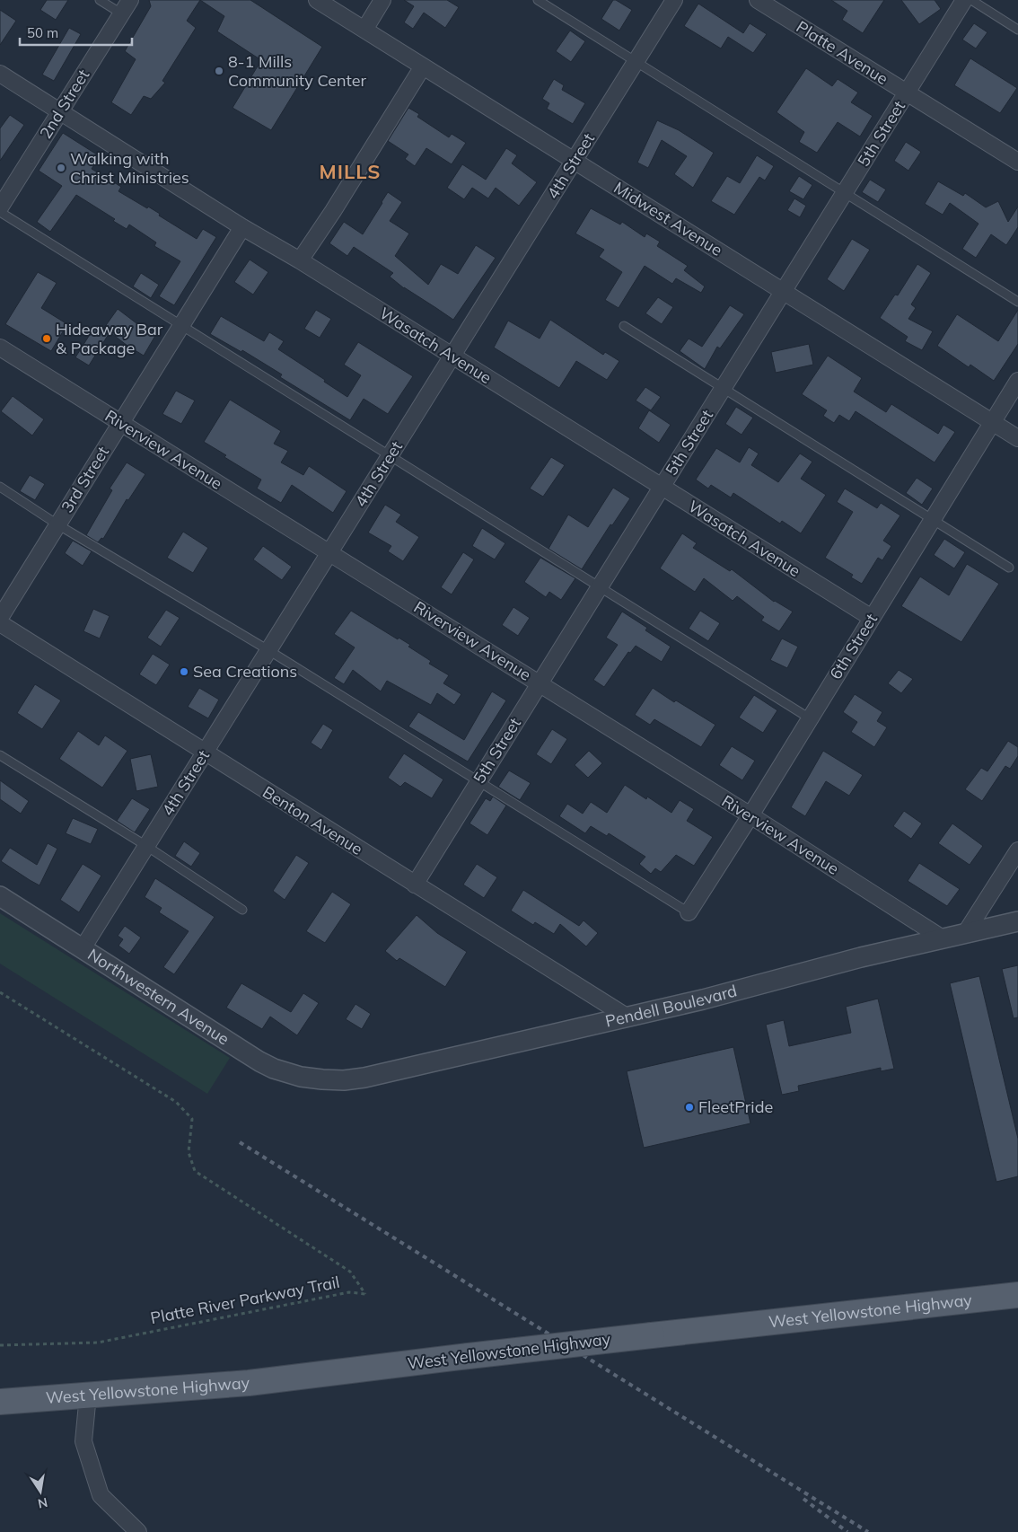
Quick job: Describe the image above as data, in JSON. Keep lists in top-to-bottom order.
{
  "streets": {
    "main road": ["West Yellowstone Highway"],
    "street": [
      "Platte Avenue",
      "2nd Street",
      "5th Street",
      "4th Street",
      "Midwest Avenue",
      "Wasatch Avenue",
      "Riverview Avenue",
      "3rd Street",
      "6th Street",
      "Benton Avenue",
      "Northwestern Avenue",
      "Pendell Boulevard"
    ],
    "path": ["Platte River Parkway Trail"]
  },
  "crossings": [
    ["Platte Avenue", "5th Street"],
    ["2nd Street", "Wasatch Avenue"],
    ["5th Street", "Midwest Avenue"],
    ["5th Street", "Wasatch Avenue"],
    ["5th Street", "Riverview Avenue"],
    ["5th Street", "Benton Avenue"],
    ["4th Street", "Midwest Avenue"],
    ["4th Street", "Wasatch Avenue"],
    ["4th Street", "Riverview Avenue"],
    ["4th Street", "Benton Avenue"],
    ["4th Street", "Northwestern Avenue"],
    ["Midwest Avenue", "6th Street"],
    ["Wasatch Avenue", "3rd Street"],
    ["Wasatch Avenue", "6th Street"],
    ["Riverview Avenue", "3rd Street"],
    ["Riverview Avenue", "6th Street"],
    ["Riverview Avenue", "Pendell Boulevard"],
    ["Benton Avenue", "Pendell Boulevard"],
    ["Northwestern Avenue", "Pendell Boulevard"]
  ],
  "districts": ["MILLS"],
  "places": [
    "8-1 Mills Community Center",
    "Walking with Christ Ministries",
    "Hideaway Bar & Package",
    "Sea Creations",
    "FleetPride"
  ],
  "scale_bar": "50 m",
  "north": "bottom"
}
